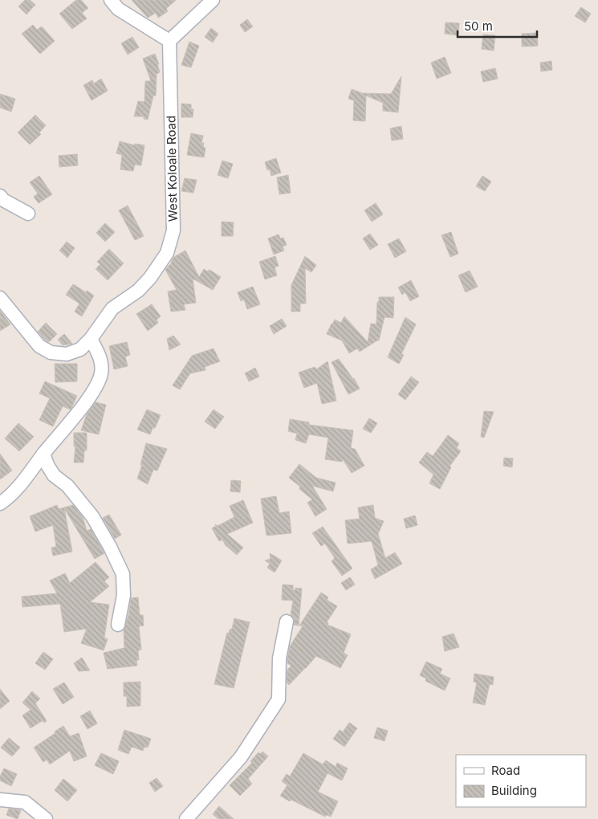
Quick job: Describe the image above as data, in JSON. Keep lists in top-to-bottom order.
{
  "streets": {
    "street": ["West Koloale Road"]
  },
  "legend": ["Road", "Building"],
  "scale_bar": "50 m"
}
